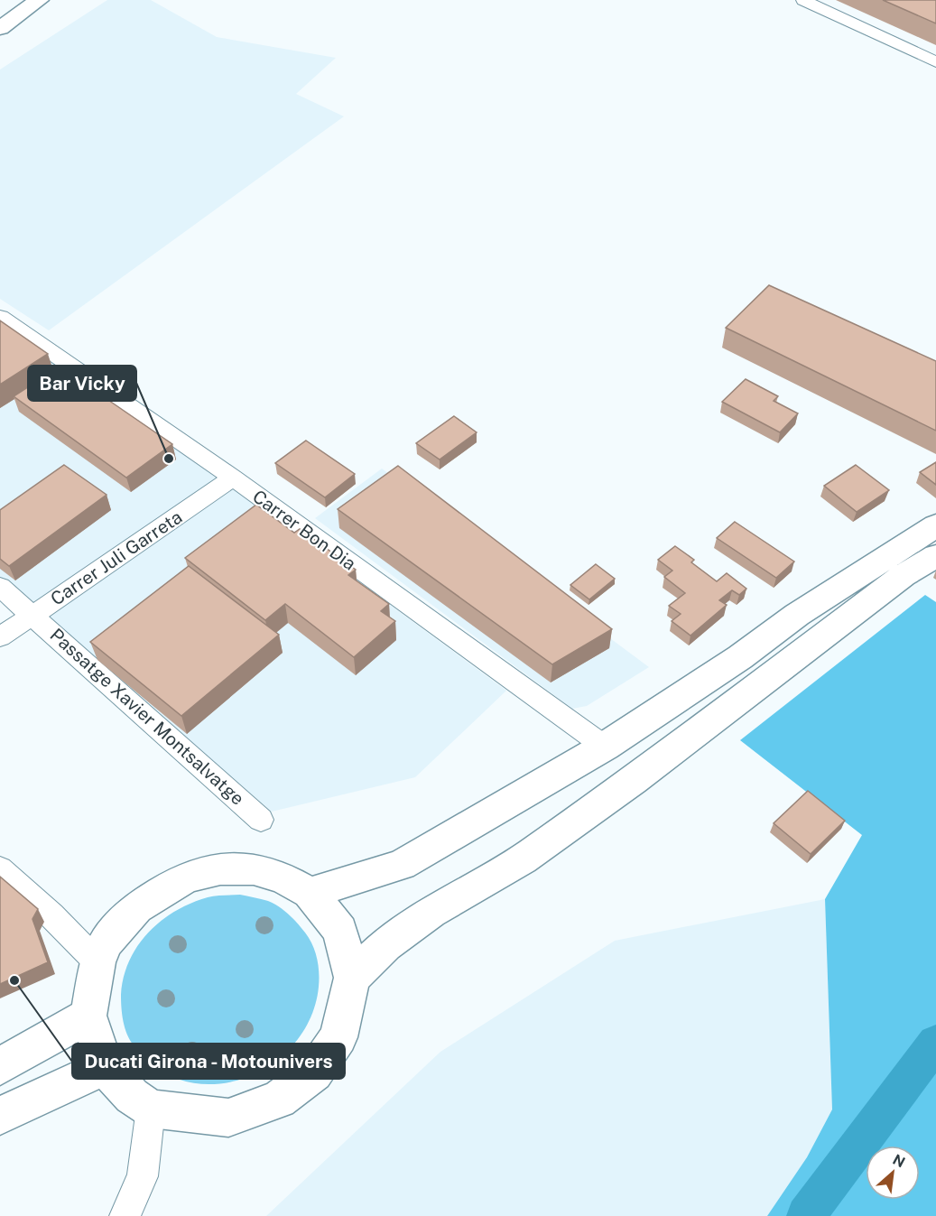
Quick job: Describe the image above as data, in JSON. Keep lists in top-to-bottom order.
{
  "streets": {
    "street": ["Carrer Bon Dia", "Carrer Juli Garreta", "Passatge Xavier Montsalvatge"]
  },
  "crossings": [
    ["Carrer Bon Dia", "Carrer Juli Garreta"],
    ["Carrer Juli Garreta", "Passatge Xavier Montsalvatge"]
  ],
  "places": ["Bar Vicky", "Ducati Girona - Motounivers"],
  "north": "top right"
}
